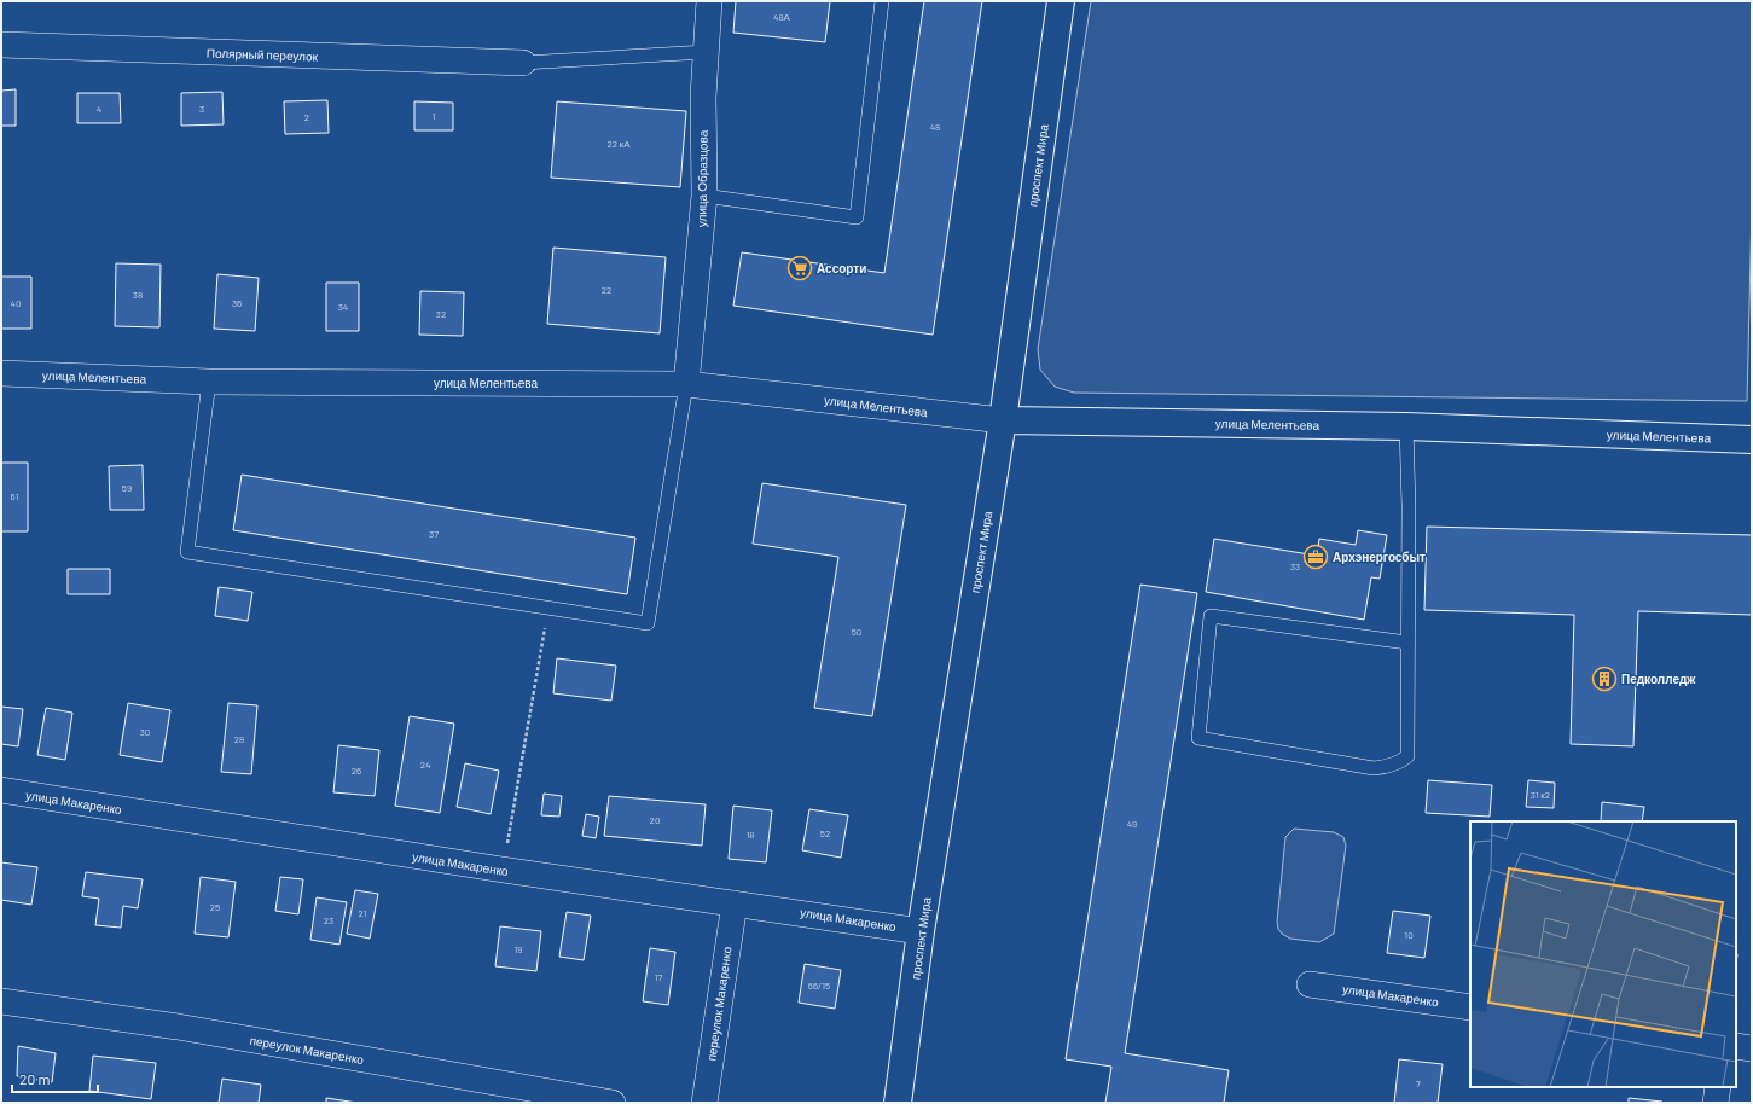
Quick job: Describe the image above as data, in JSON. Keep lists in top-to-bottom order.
{
  "streets": {
    "street": [
      "Полярный переулок",
      "проспект Мира",
      "улица Образцова",
      "улица Мелентьева",
      "улица Макаренко",
      "переулок Макаренко"
    ]
  },
  "crossings": [
    ["проспект Мира", "улица Мелентьева"],
    ["проспект Мира", "улица Макаренко"],
    ["улица Образцова", "улица Мелентьева"],
    ["улица Макаренко", "переулок Макаренко"]
  ],
  "places": {
    "supermarket": ["Ассорти"],
    "office": ["Архэнергосбыт"],
    "building": ["Педколледж"]
  },
  "house_numbers": [
    "48А",
    "4",
    "3",
    "1",
    "2",
    "48",
    "22 кА",
    "22",
    "38",
    "40",
    "36",
    "34",
    "32",
    "59",
    "61",
    "37",
    "33",
    "50",
    "30",
    "28",
    "24",
    "26",
    "31 к2",
    "20",
    "49",
    "52",
    "18",
    "25",
    "21",
    "23",
    "10",
    "19",
    "17",
    "66/15",
    "7"
  ],
  "scale_bar": "20 m"
}
